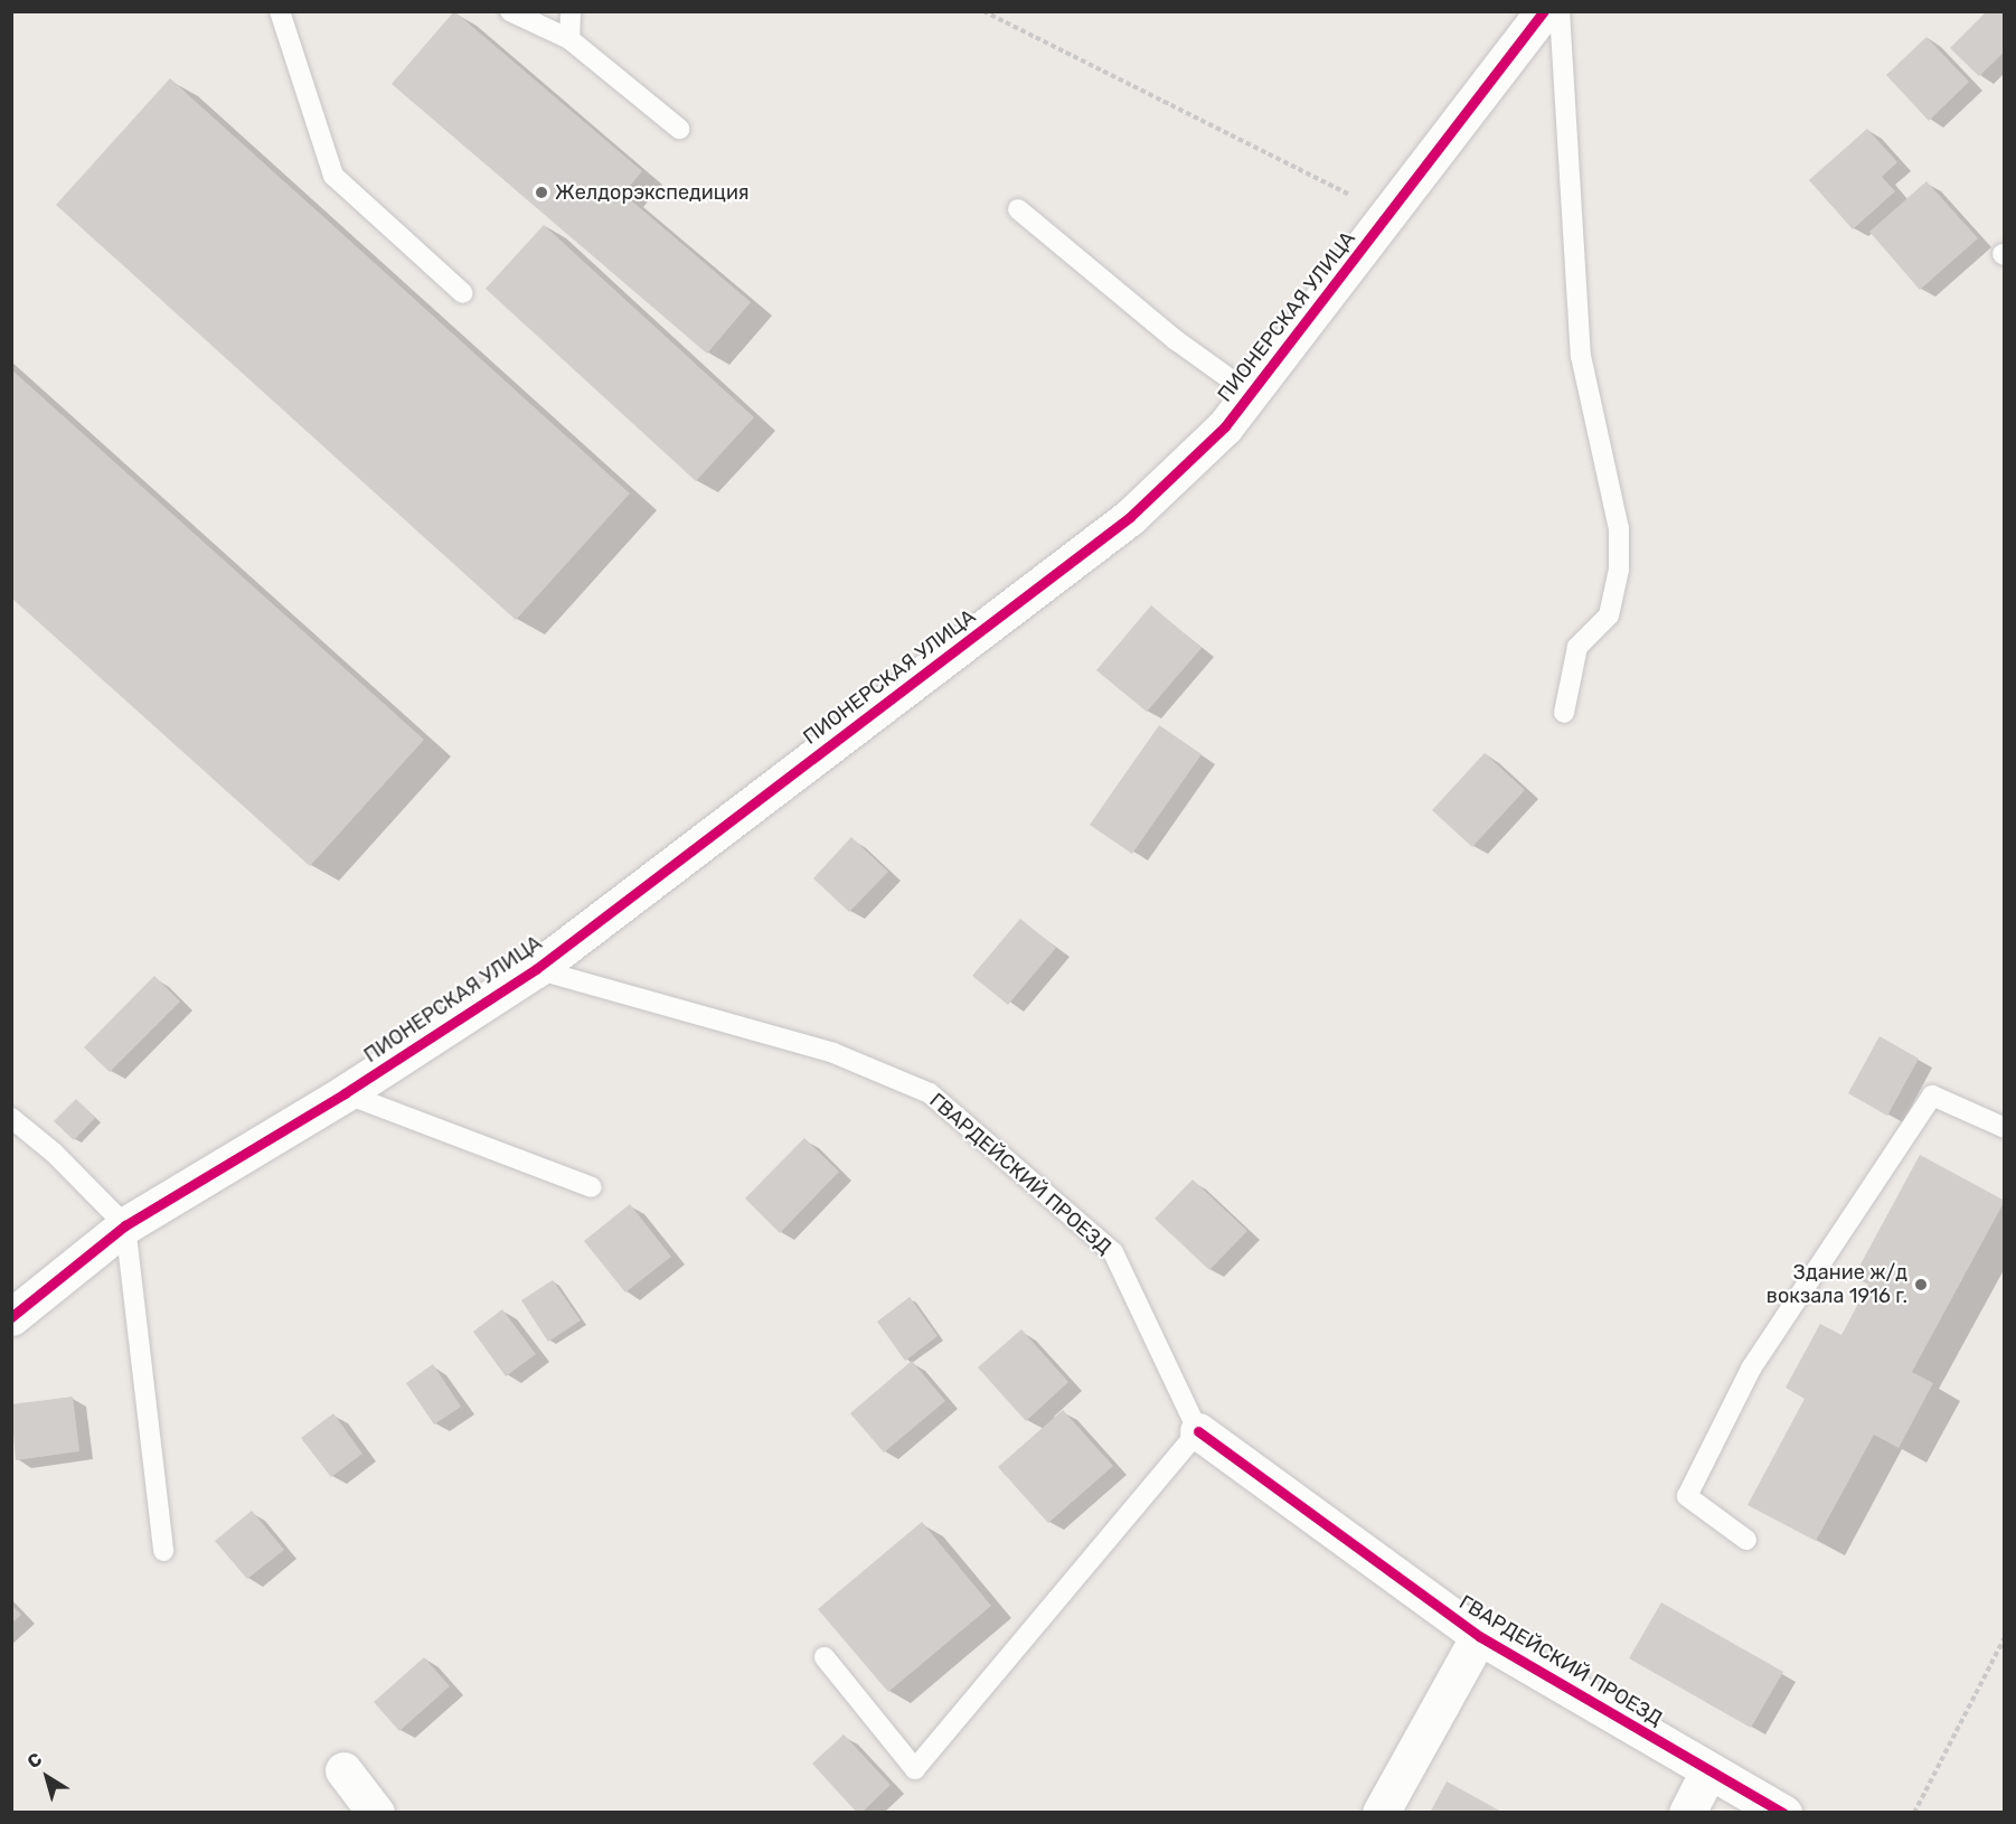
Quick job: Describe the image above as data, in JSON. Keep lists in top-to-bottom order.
{
  "streets": {
    "street": ["ПИОНЕРСКАЯ УЛИЦА", "ГВАРДЕЙСКИЙ ПРОЕЗД"]
  },
  "crossings": [
    ["ПИОНЕРСКАЯ УЛИЦА", "ГВАРДЕЙСКИЙ ПРОЕЗД"]
  ],
  "places": ["Желдорэкспедиция", "Здание ж/д вокзала 1916 г."],
  "north": "top left"
}
